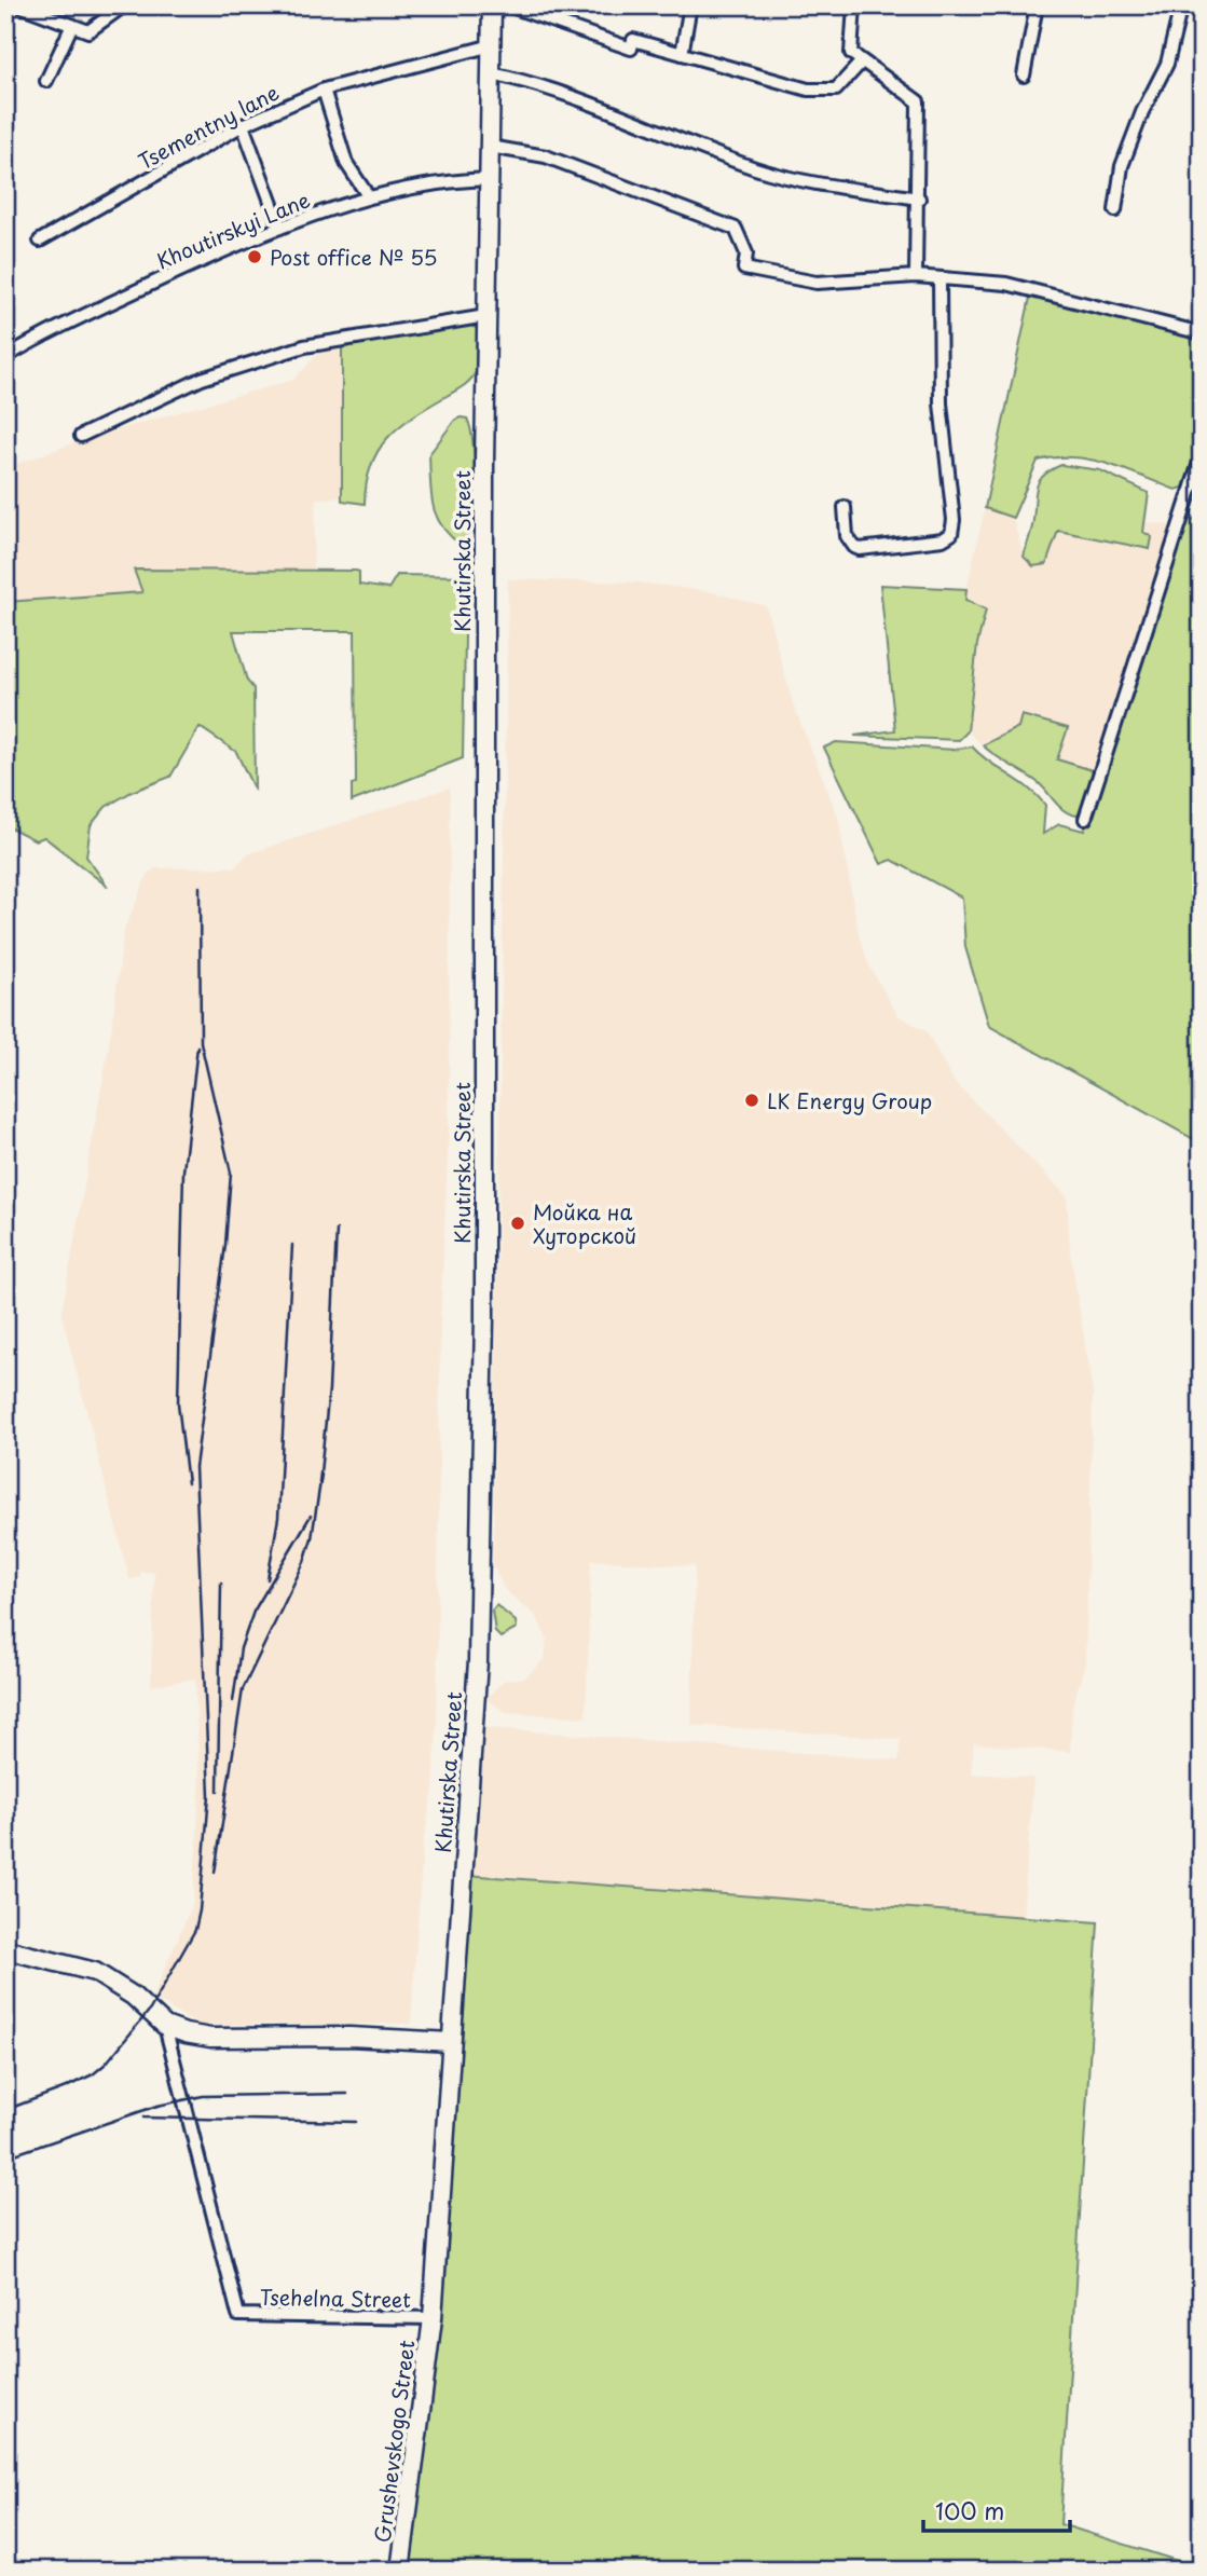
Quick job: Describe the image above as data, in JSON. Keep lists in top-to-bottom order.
{
  "streets": {
    "main road": ["Khutirska Street", "Grushevskogo Street"],
    "street": ["Tsementny lane", "Khoutirskyi Lane", "Tsehelna Street"]
  },
  "crossings": [
    ["Tsementny lane", "Khutirska Street"],
    ["Khoutirskyi Lane", "Khutirska Street"],
    ["Khutirska Street", "Tsehelna Street"],
    ["Khutirska Street", "Grushevskogo Street"],
    ["Tsehelna Street", "Grushevskogo Street"]
  ],
  "places": ["Post office № 55", "LK Energy Group", "Мойка на Хуторской"],
  "scale_bar": "100 m"
}
